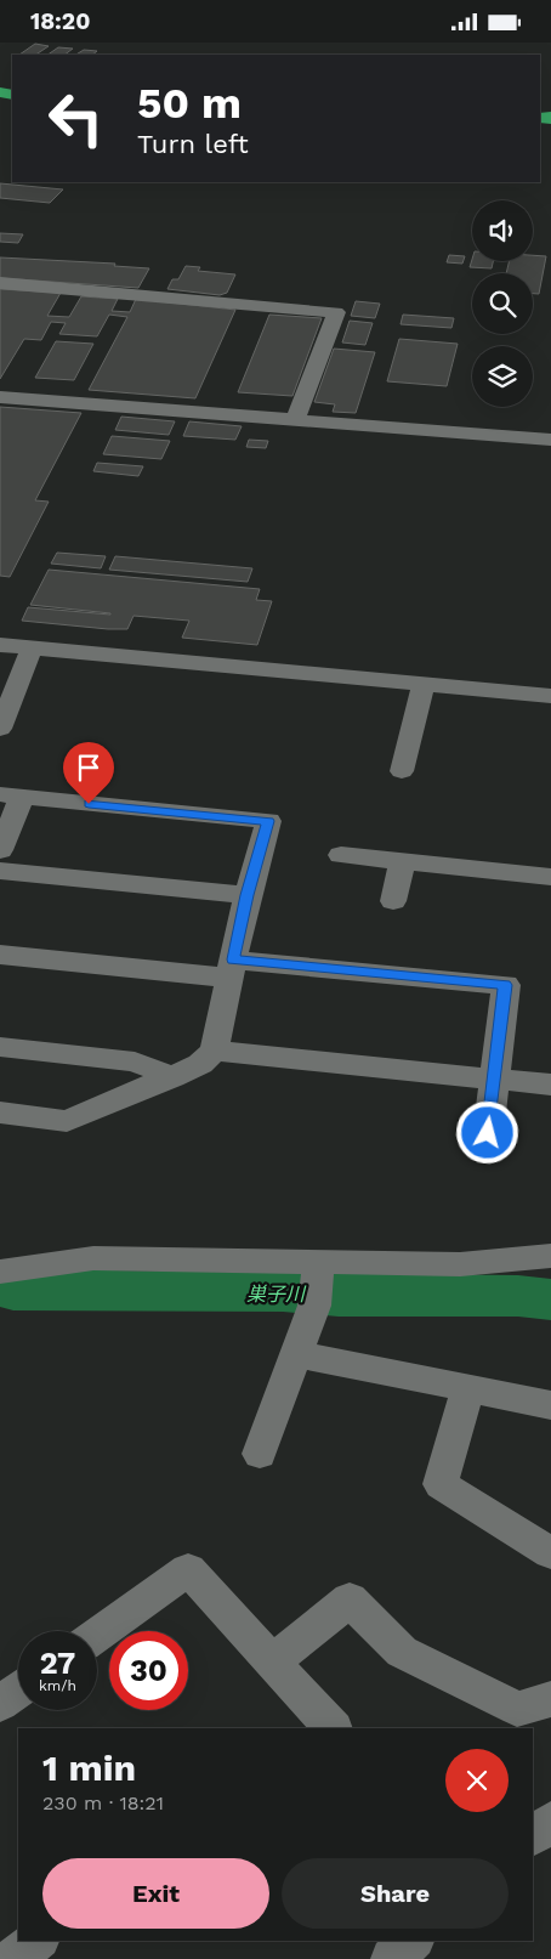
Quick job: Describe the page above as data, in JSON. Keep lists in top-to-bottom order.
{
  "water": ["巣子川"],
  "page": {
    "status": "18:20",
    "turn": ["50 m", "Turn left"],
    "speed": "27 km/h",
    "limit": "30",
    "heading": ["1 min", "230 m · 18:21"],
    "buttons": ["Exit", "Share"]
  }
}
